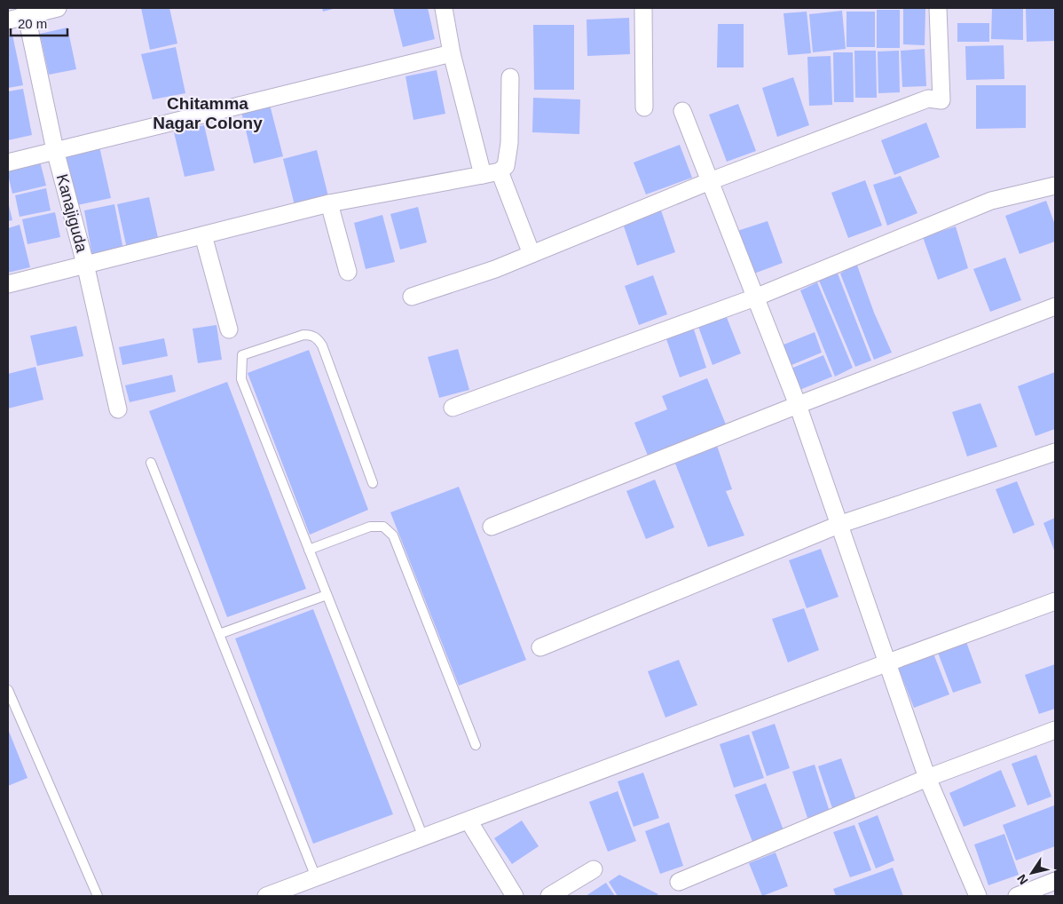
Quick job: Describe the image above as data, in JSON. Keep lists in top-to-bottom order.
{
  "streets": {
    "street": ["Kanajiguda"]
  },
  "districts": ["Chitamma Nagar Colony"],
  "scale_bar": "20 m",
  "north": "bottom left"
}
